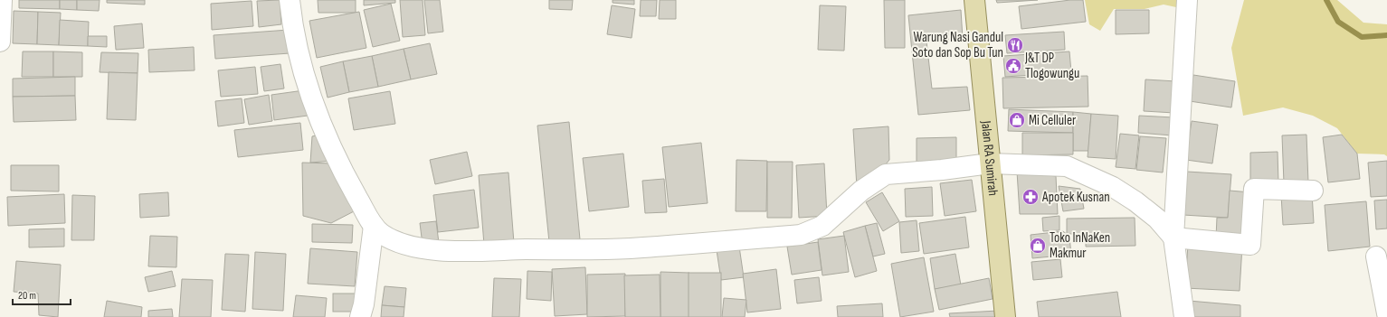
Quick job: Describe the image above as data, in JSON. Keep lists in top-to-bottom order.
{
  "streets": {
    "main road": ["Jalan RA Sumirah"]
  },
  "places": {
    "restaurant": ["Warung Nasi Gandul Soto dan Sop Bu Tun"],
    "public building": ["J&T DP Tlogowungu"],
    "shop": ["Mi Celluler", "Toko InNaKen Makmur"],
    "pharmacy": ["Apotek Kusnan"]
  },
  "scale_bar": "20 m"
}
